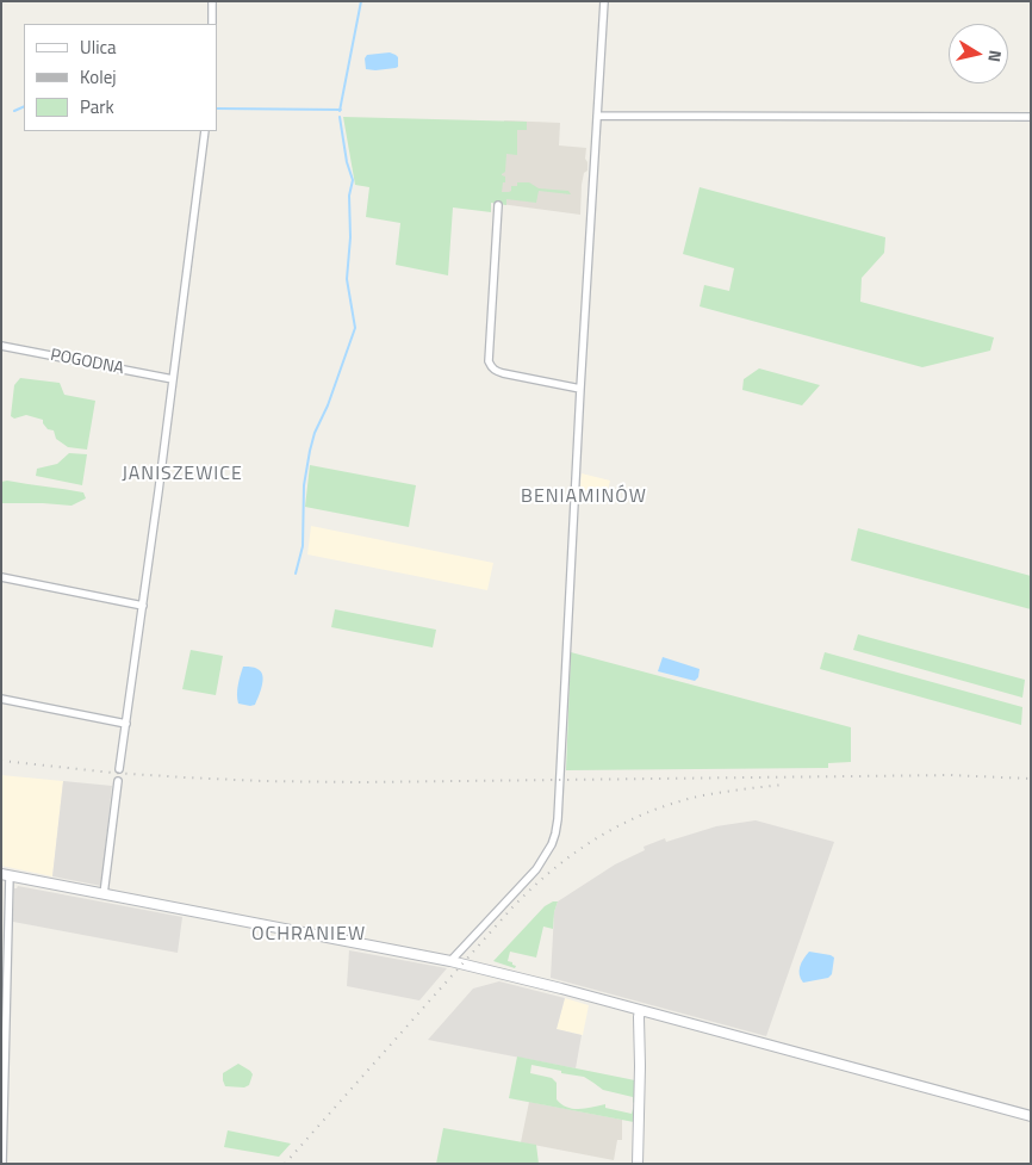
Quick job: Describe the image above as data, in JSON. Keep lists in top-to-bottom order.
{
  "streets": {
    "street": ["POGODNA"]
  },
  "districts": ["JANISZEWICE", "BENIAMINÓW", "OCHRANIEW"],
  "legend": ["Ulica", "Kolej", "Park"],
  "north": "right"
}
